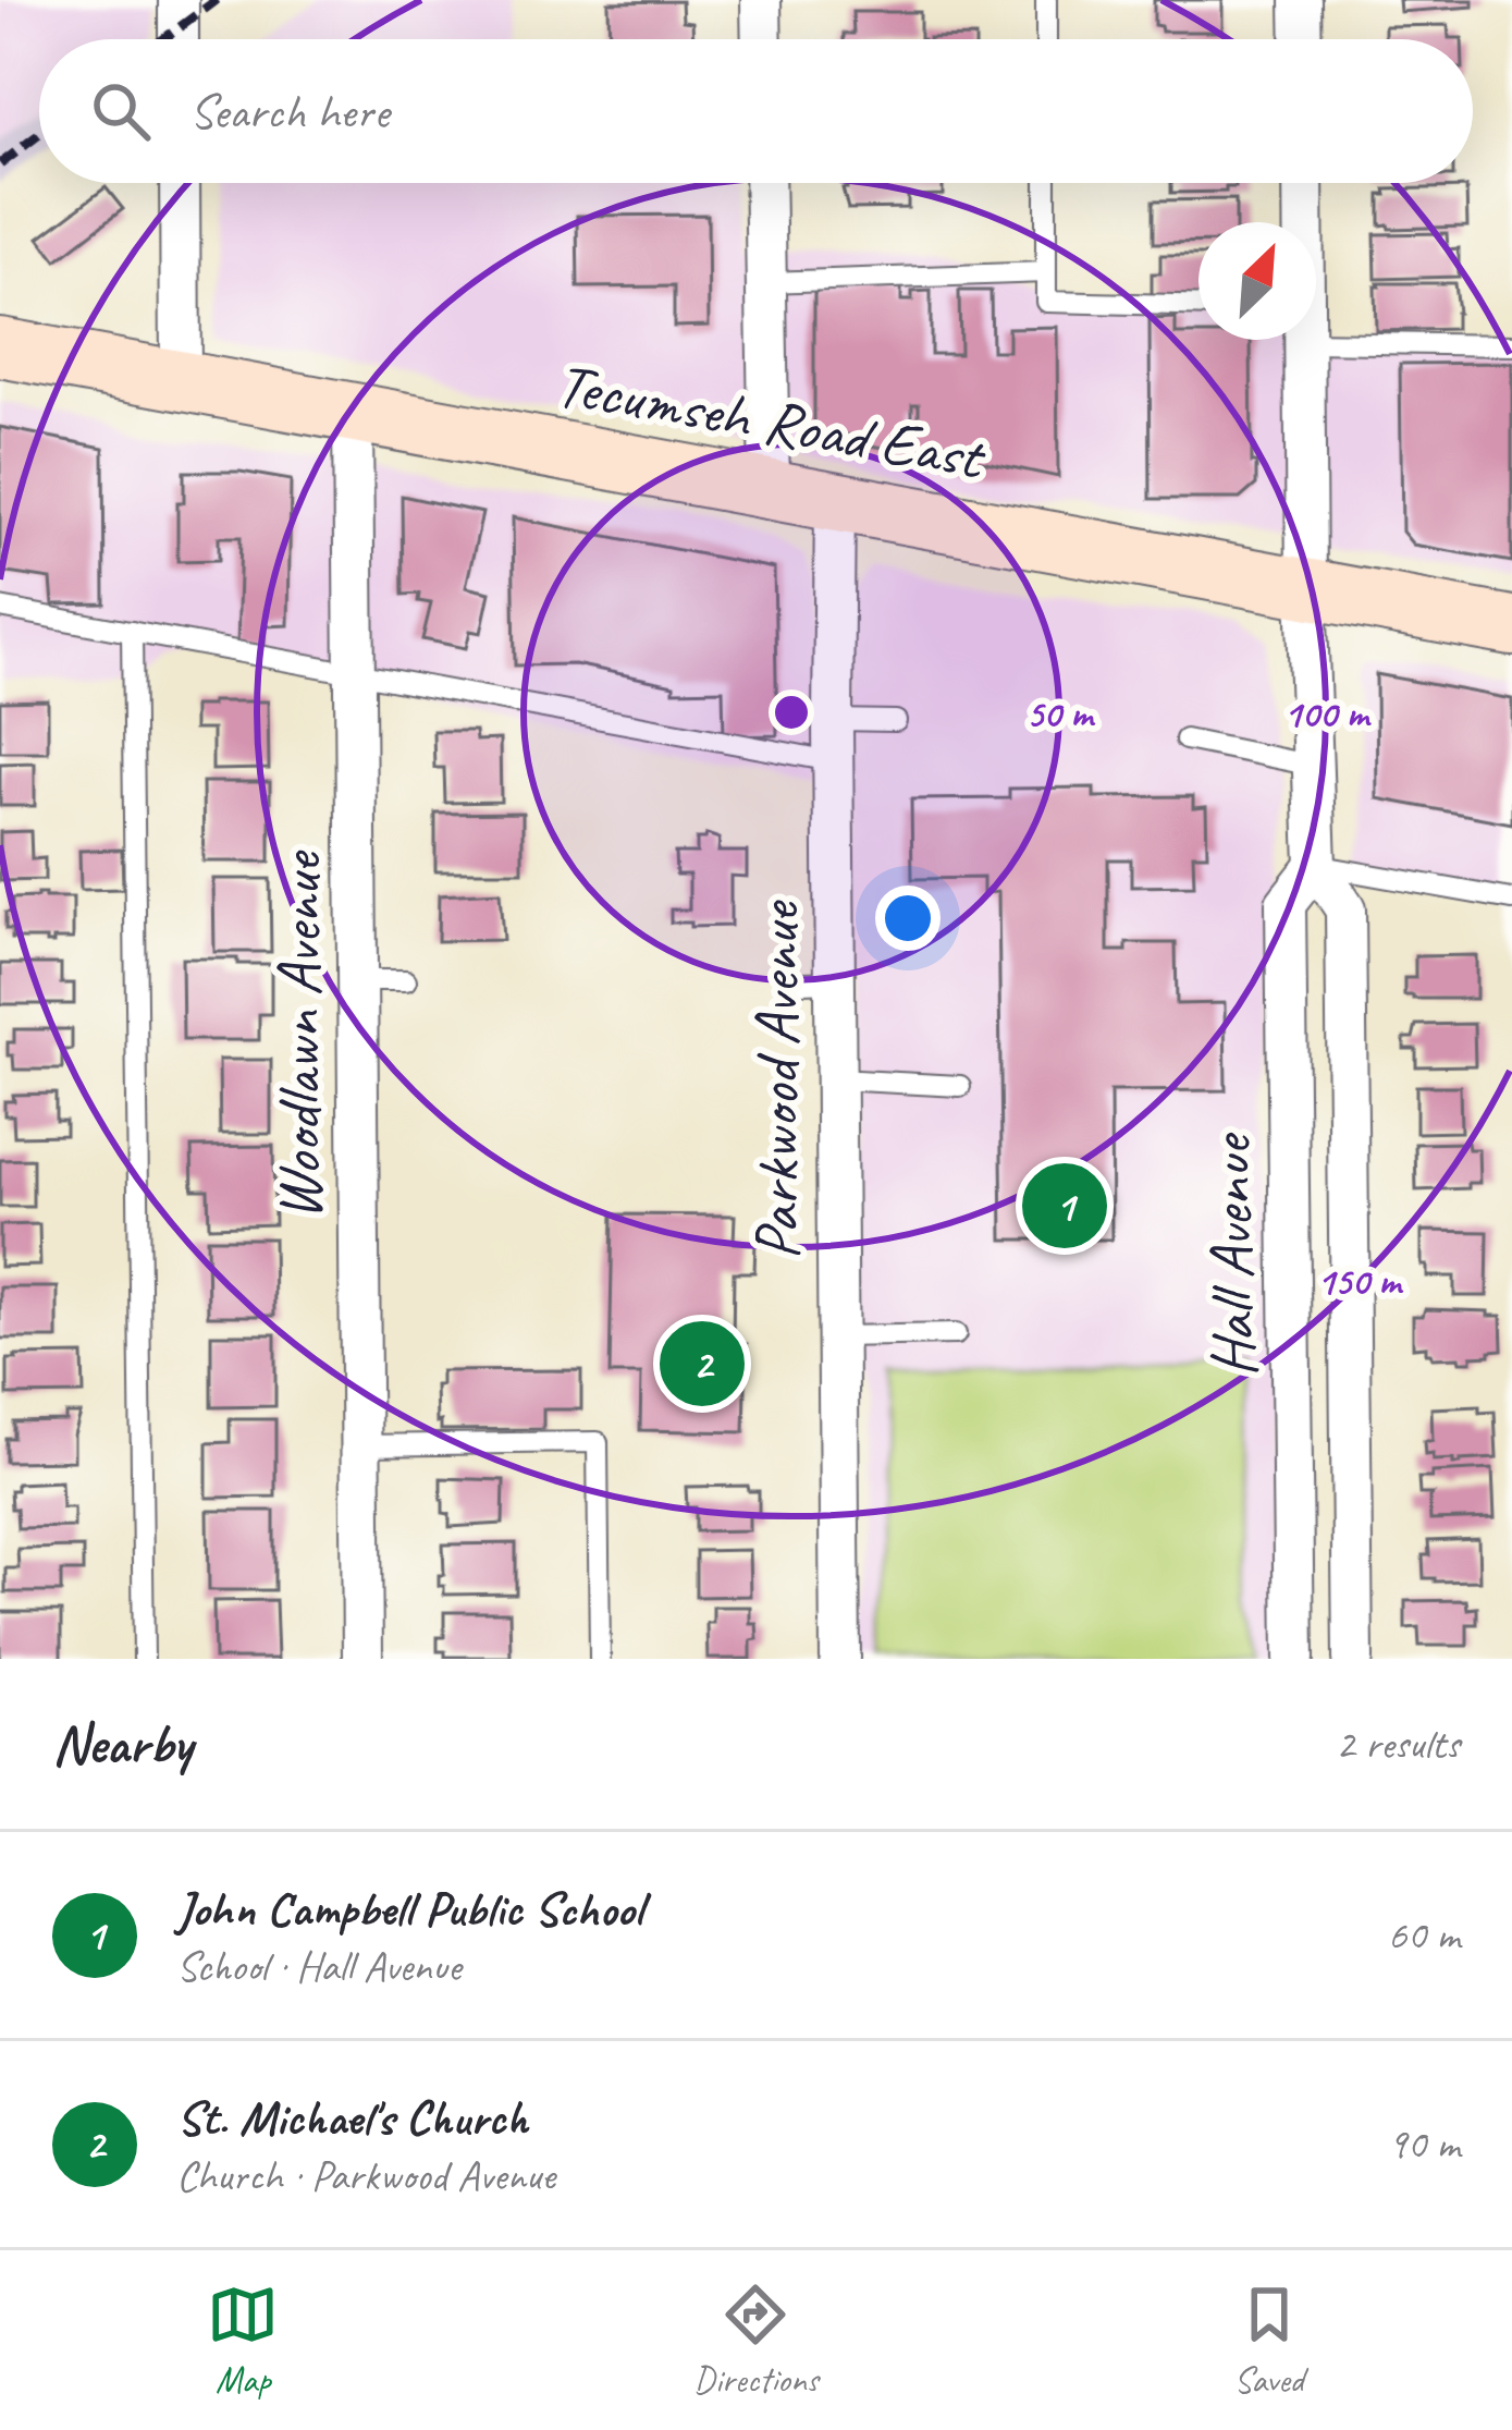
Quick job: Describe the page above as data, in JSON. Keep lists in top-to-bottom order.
{
  "streets": {
    "main road": ["Tecumseh Road East"],
    "street": ["Woodlawn Avenue", "Parkwood Avenue", "Hall Avenue"]
  },
  "crossings": [
    ["Tecumseh Road East", "Woodlawn Avenue"],
    ["Tecumseh Road East", "Parkwood Avenue"],
    ["Tecumseh Road East", "Hall Avenue"]
  ],
  "north": "top right",
  "page": {
    "search": "Search here",
    "pins": ["1", "2"],
    "heading": ["Nearby", "2 results"],
    "list": [
      {
        "mark": "1",
        "name": "John Campbell Public School",
        "note": "School · Hall Avenue",
        "value": "60 m"
      },
      {
        "mark": "2",
        "name": "St. Michael's Church",
        "note": "Church · Parkwood Avenue",
        "value": "90 m"
      }
    ],
    "nav": ["Map", "Directions", "Saved"]
  },
  "rings": ["50 m", "100 m", "150 m"]
}
